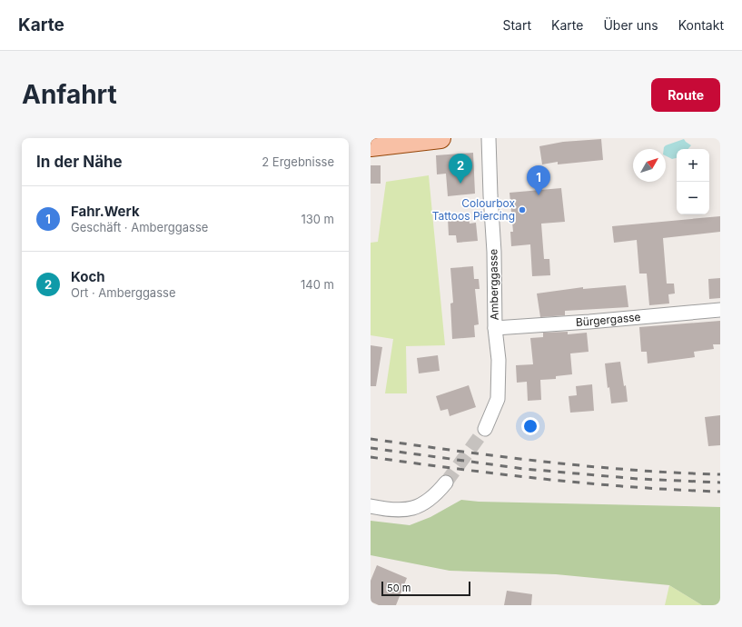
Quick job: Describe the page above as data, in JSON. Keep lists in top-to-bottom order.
{
  "streets": {
    "street": ["Amberggasse", "Bürgergasse"]
  },
  "crossings": [
    ["Amberggasse", "Bürgergasse"]
  ],
  "places": ["Colourbox Tattoos Piercing"],
  "scale_bar": "50 m",
  "north": "top right",
  "page": {
    "header": "Karte",
    "nav": [
      "Start",
      "Karte",
      "Über uns",
      "Kontakt"
    ],
    "buttons": "Route",
    "title": "Anfahrt",
    "heading": ["In der Nähe", "2 Ergebnisse"],
    "map_buttons": ["+", "−"],
    "pins": ["2", "1"],
    "list": [
      {
        "mark": "1",
        "name": "Fahr.Werk",
        "note": "Geschäft · Amberggasse",
        "value": "130 m"
      },
      {
        "mark": "2",
        "name": "Koch",
        "note": "Ort · Amberggasse",
        "value": "140 m"
      }
    ],
    "scale": "50 m"
  }
}
